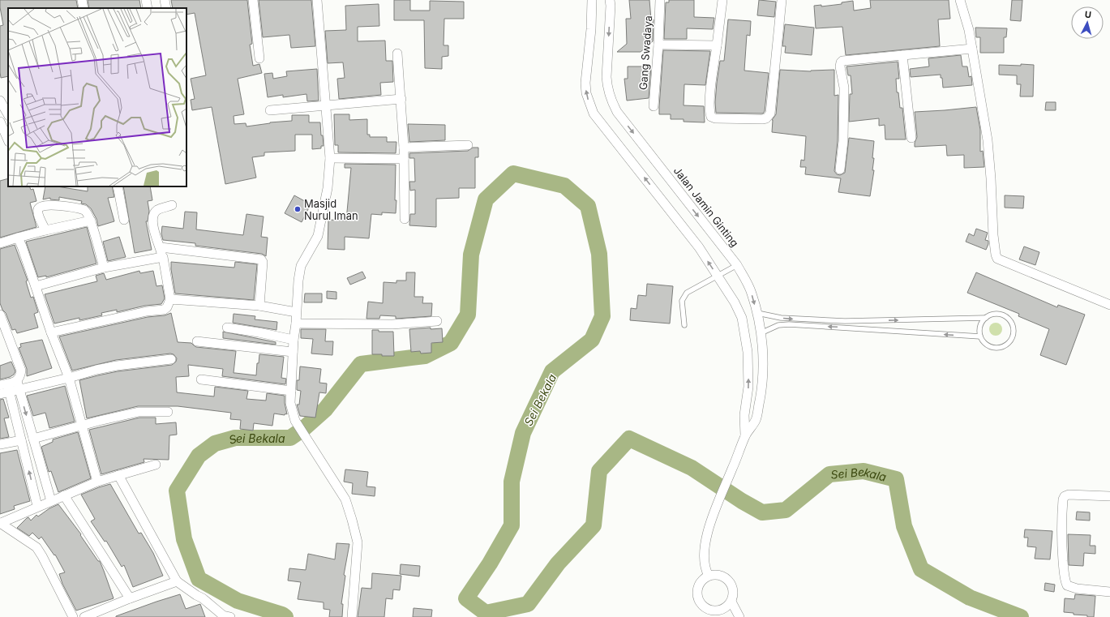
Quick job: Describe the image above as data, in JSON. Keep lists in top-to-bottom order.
{
  "streets": {
    "street": ["Gang Swadaya", "Jalan Jamin Ginting"]
  },
  "water": ["Sei Bekala"],
  "places": ["Masjid Nurul Iman"],
  "north": "top"
}
